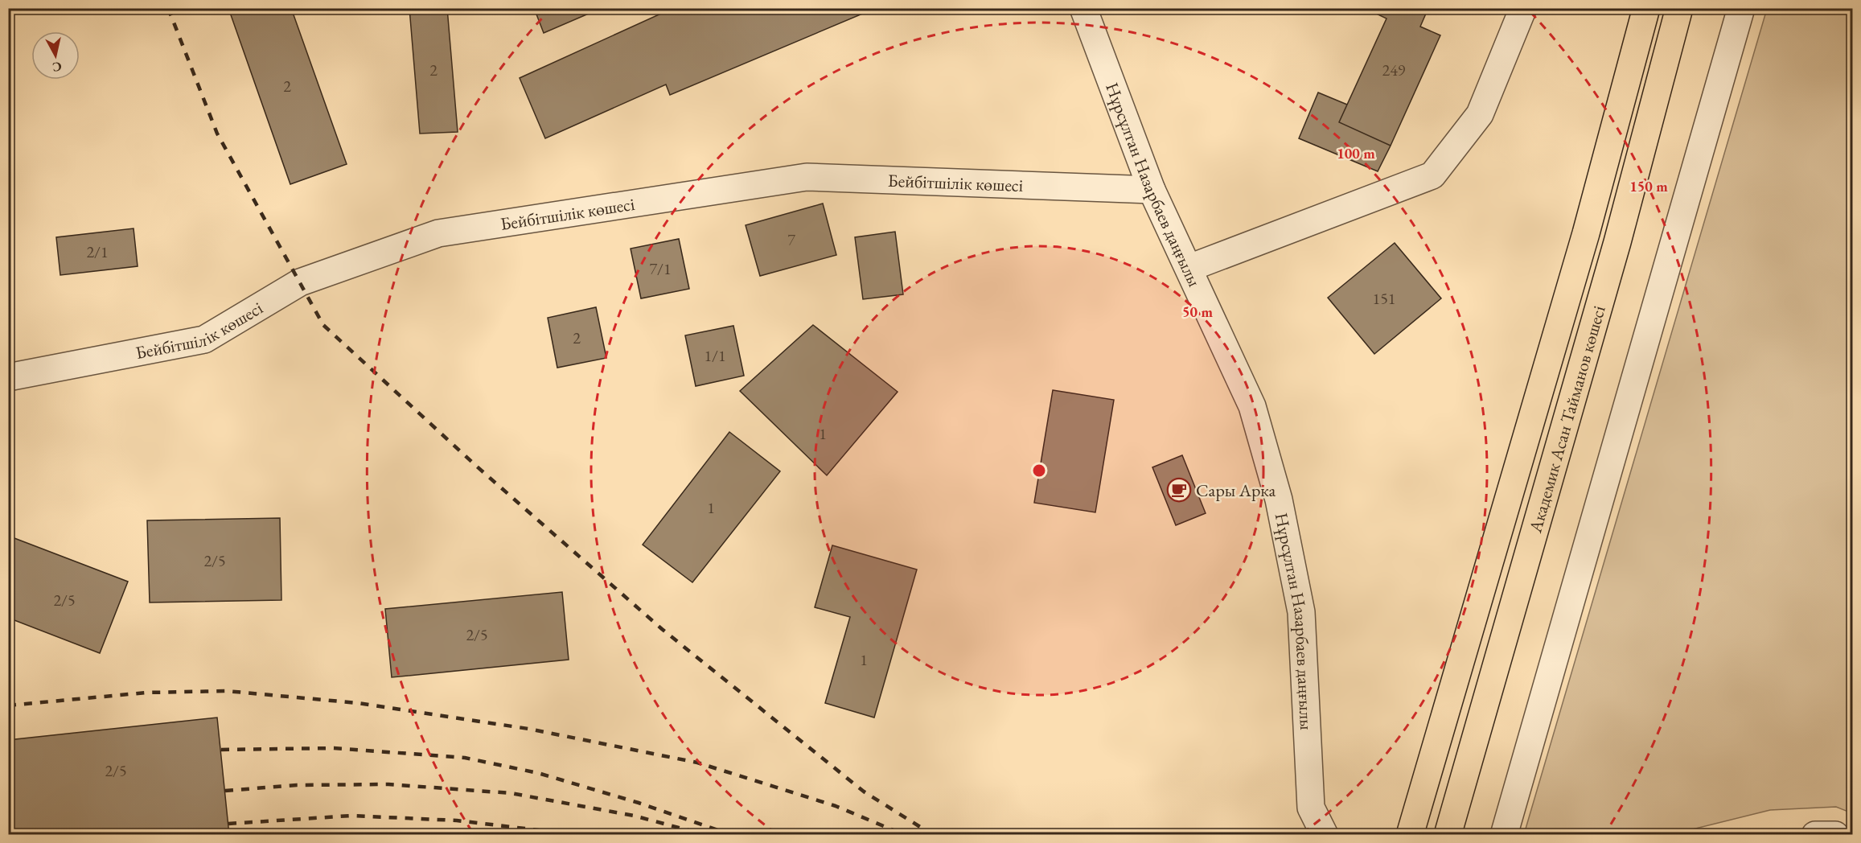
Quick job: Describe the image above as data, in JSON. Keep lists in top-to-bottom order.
{
  "streets": {
    "main road": ["Академик Асан Тайманов көшесі"],
    "street": ["Бейбітшілік көшесі", "Нұрсұлтан Назарбаев даңғылы"]
  },
  "crossings": [
    ["Бейбітшілік көшесі", "Нұрсұлтан Назарбаев даңғылы"]
  ],
  "places": {
    "cafe": ["Сары Арка"]
  },
  "house_numbers": [
    "2",
    "249",
    "2",
    "7",
    "2/1",
    "7/1",
    "151",
    "2",
    "1/1",
    "1",
    "1",
    "2/5",
    "2/5",
    "2/5",
    "1",
    "2/5"
  ],
  "north": "bottom",
  "rings": ["100 m", "150 m", "50 m"]
}
